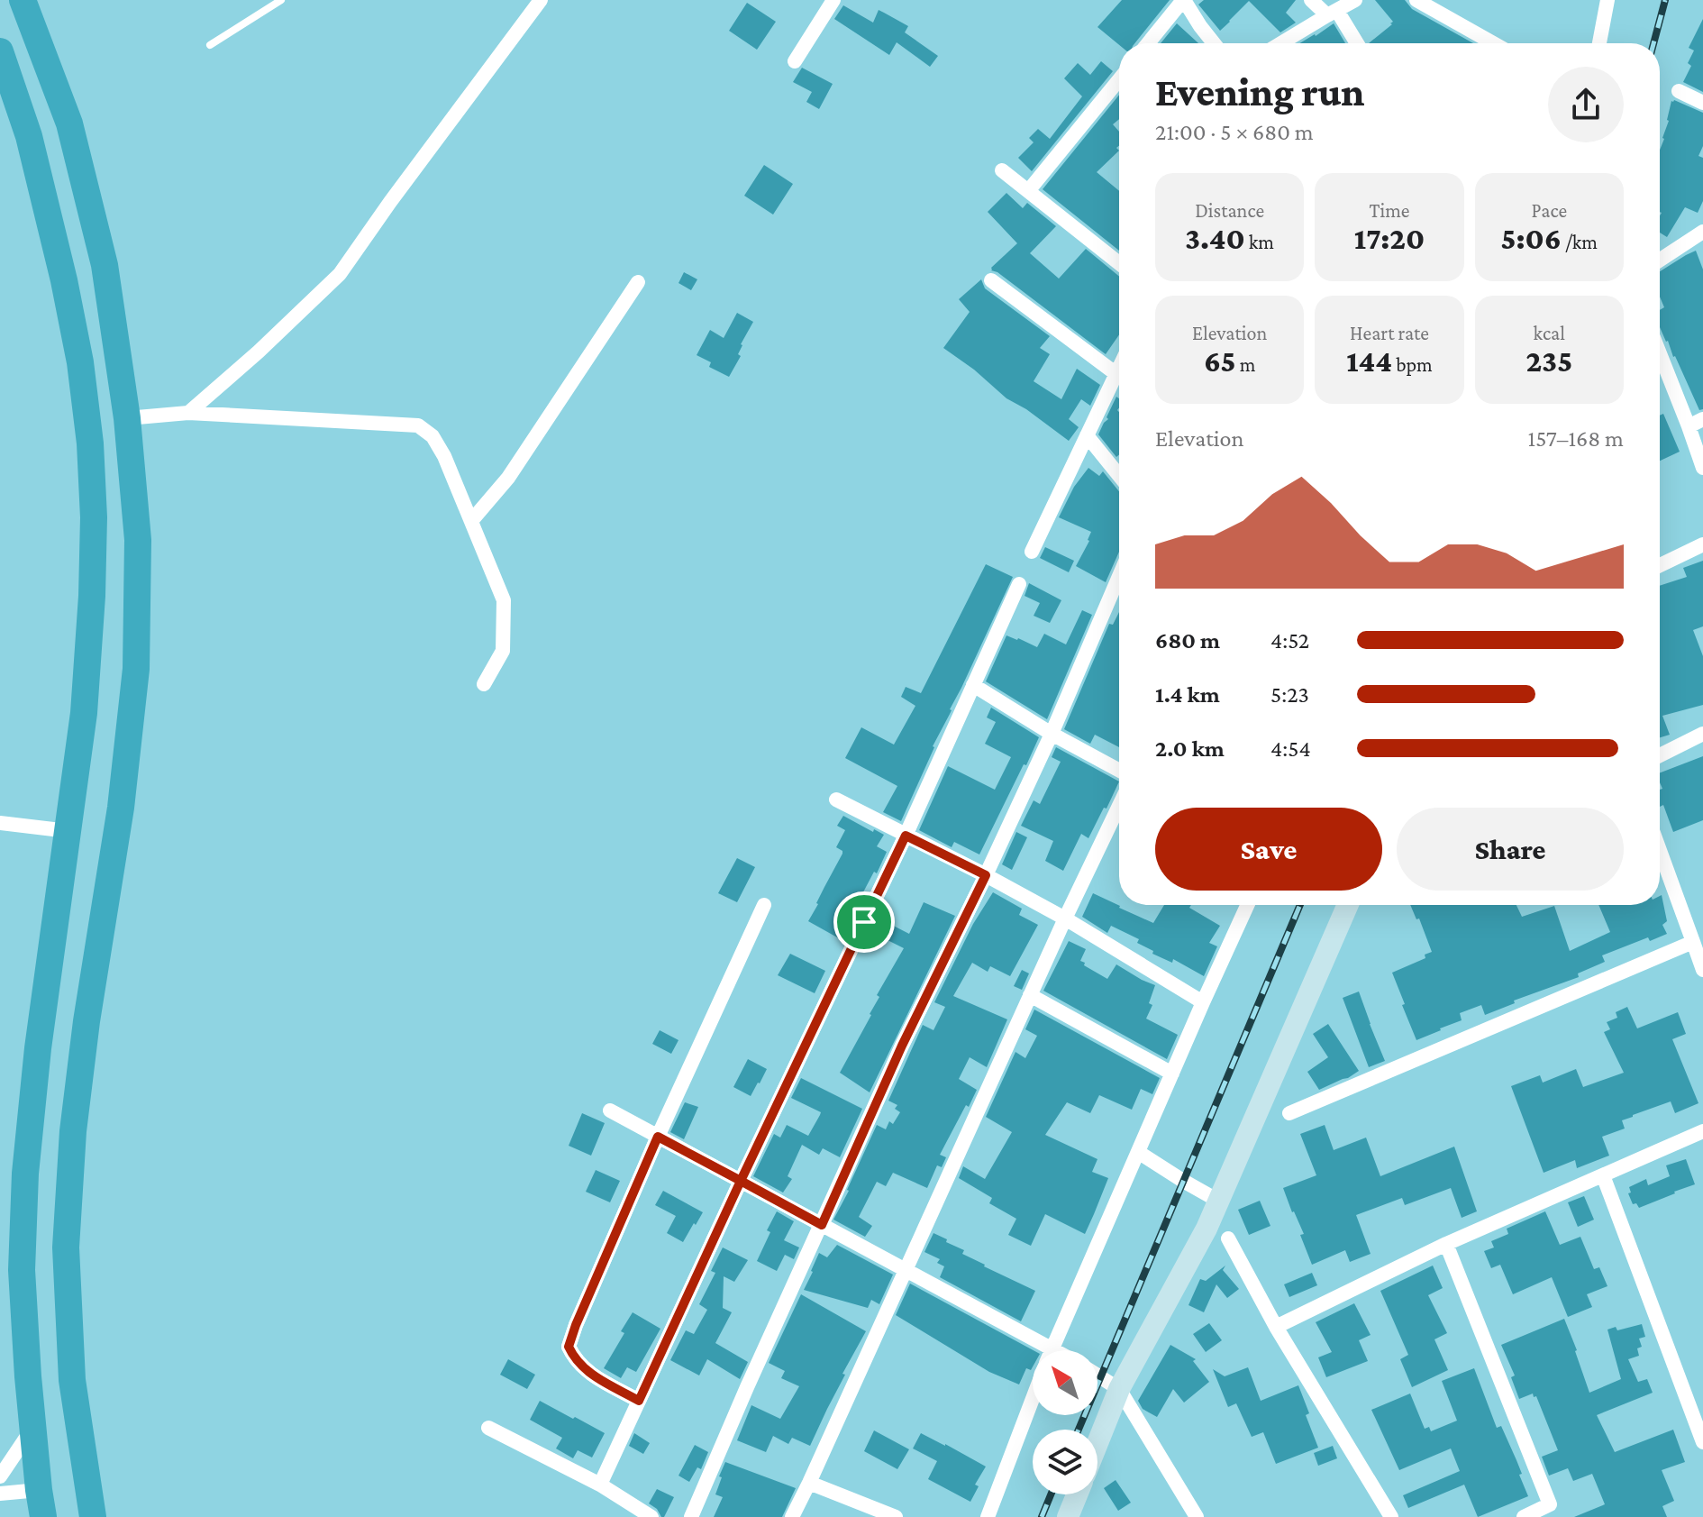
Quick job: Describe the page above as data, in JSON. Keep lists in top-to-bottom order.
{
  "north": "top left",
  "page": {
    "heading": ["Evening run", "21:00 · 5 × 680 m"],
    "stats": [
      ["Distance", "3.40 km"],
      ["Time", "17:20"],
      ["Pace", "5:06 /km"],
      ["Elevation", "65 m"],
      ["Heart rate", "144 bpm"],
      ["kcal", "235"]
    ],
    "chart": ["Elevation", "157–168 m"],
    "list": [
      {
        "name": "680 m",
        "note": "4:52"
      },
      {
        "name": "1.4 km",
        "note": "5:23"
      },
      {
        "name": "2.0 km",
        "note": "4:54"
      }
    ],
    "buttons": ["Save", "Share"]
  }
}
